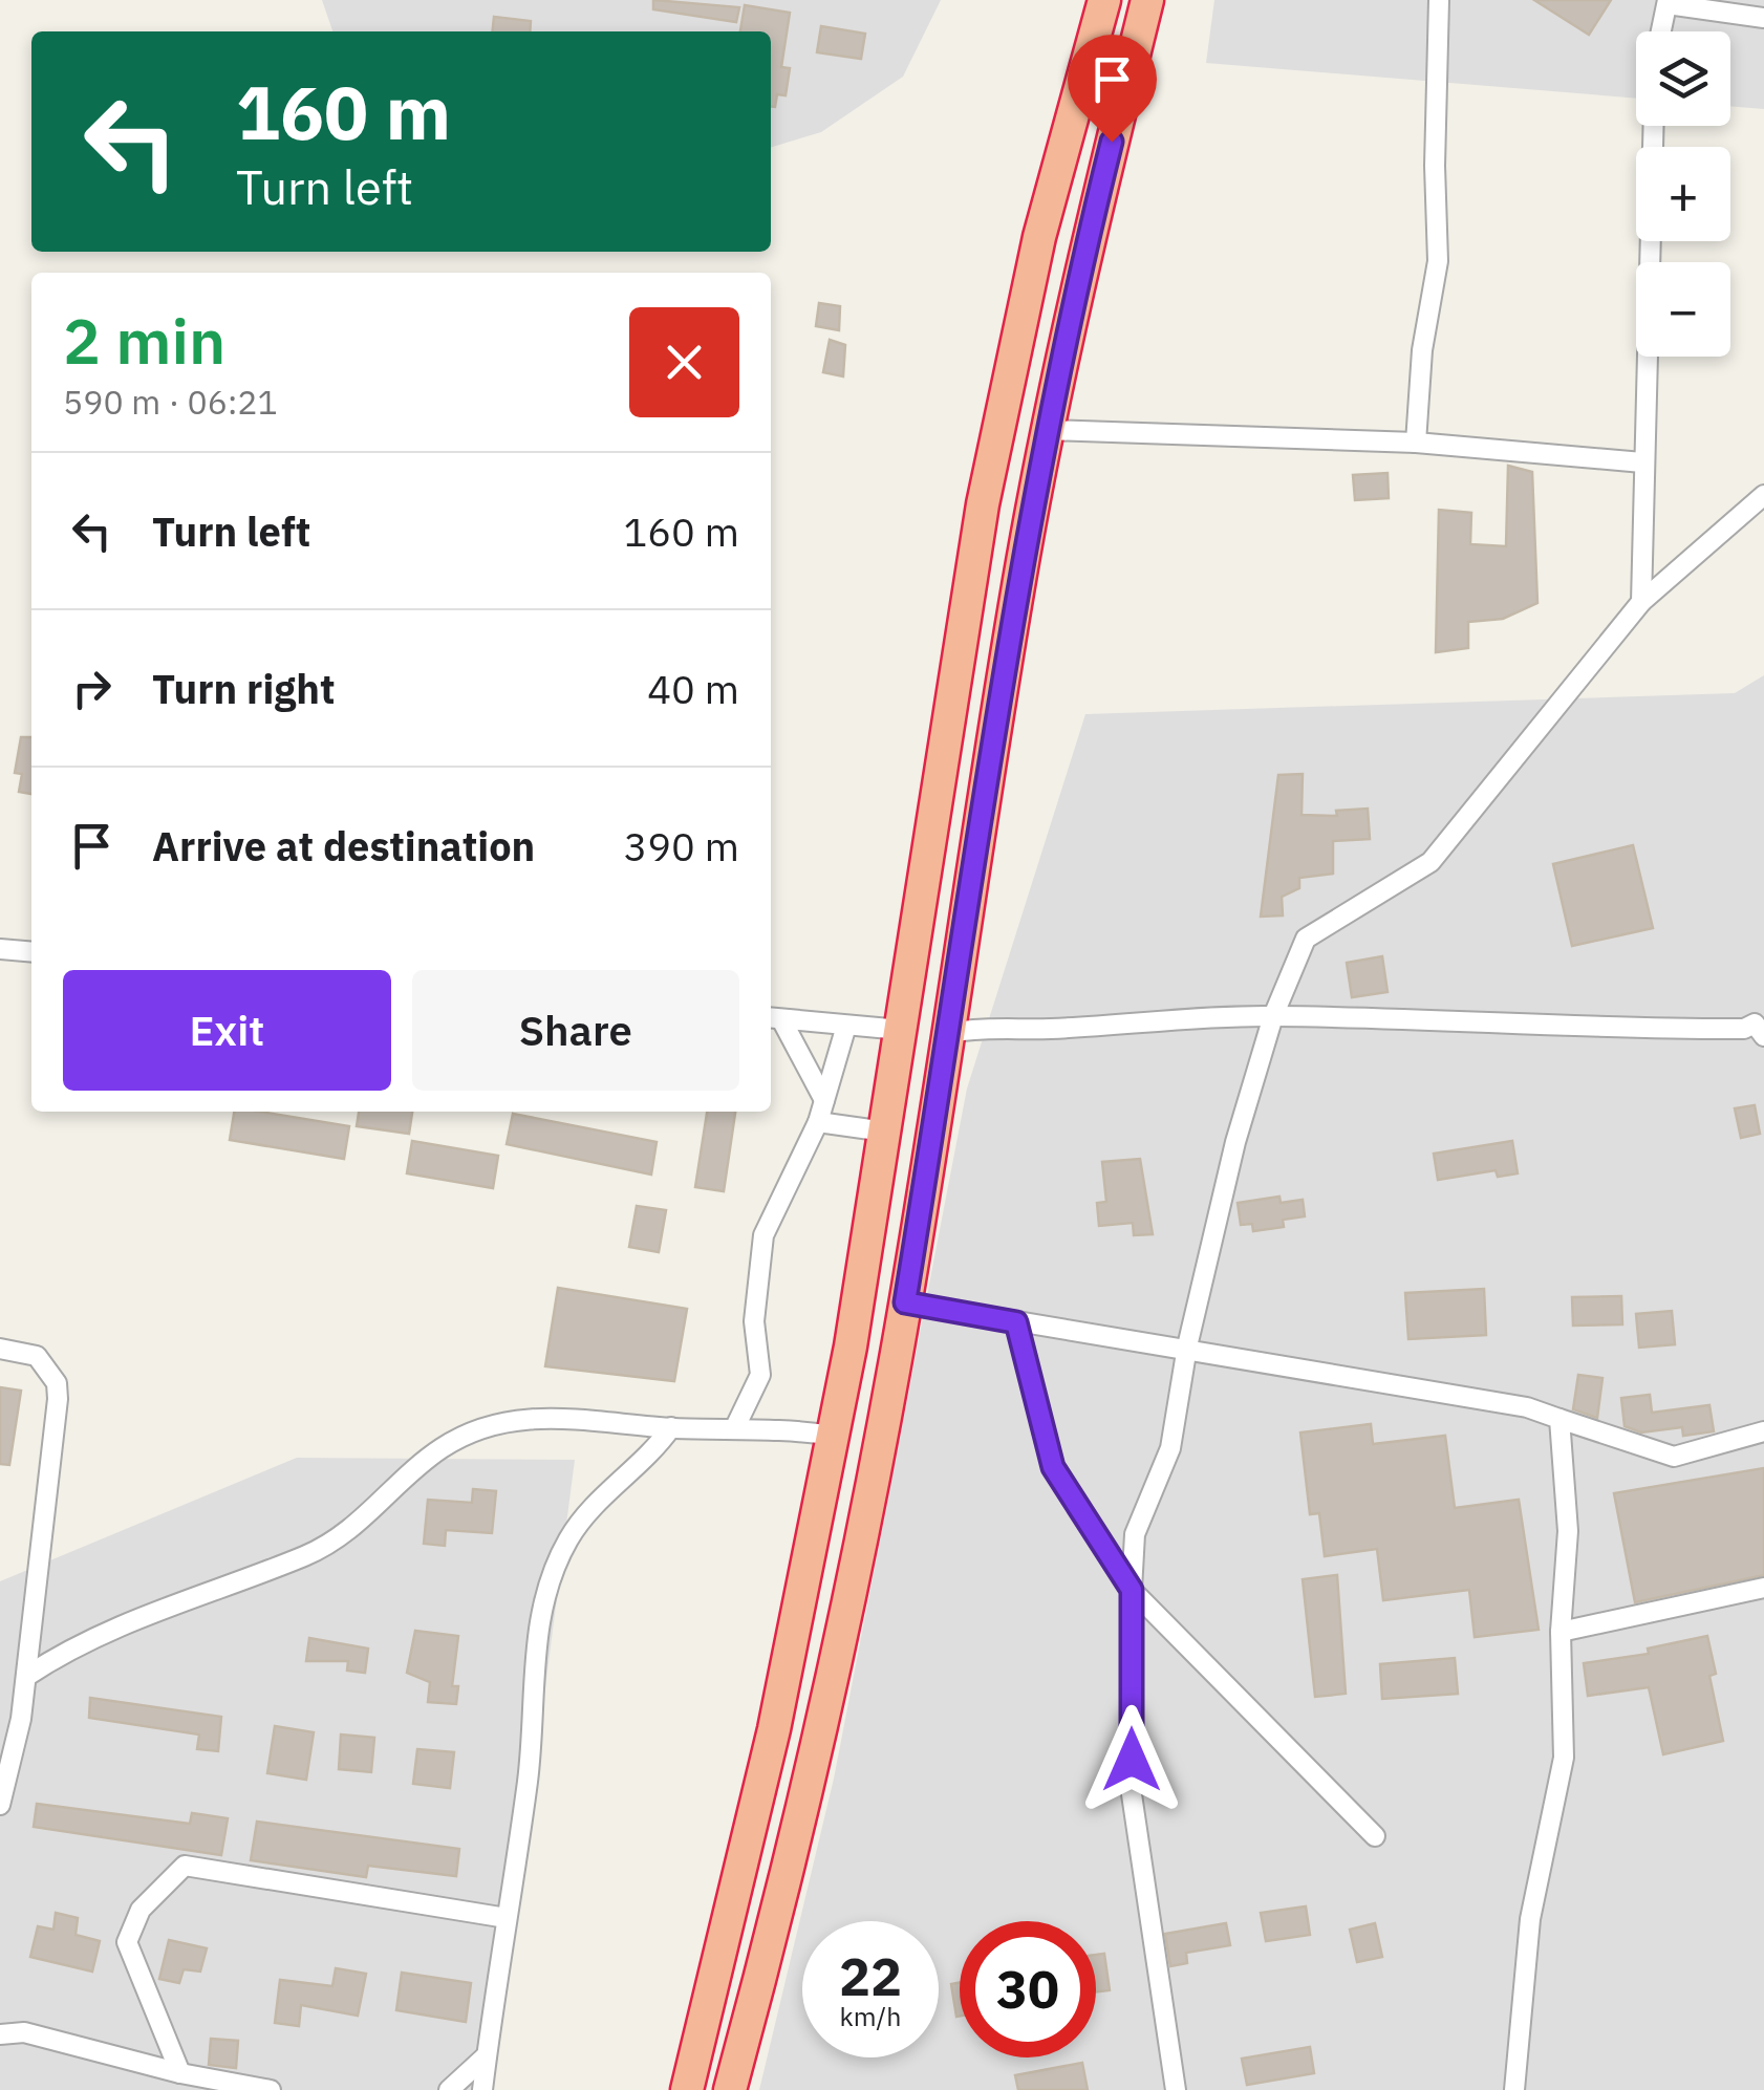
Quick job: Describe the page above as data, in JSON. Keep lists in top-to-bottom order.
{
  "page": {
    "map_buttons": ["+", "−"],
    "turn": ["160 m", "Turn left"],
    "heading": ["2 min", "590 m · 06:21"],
    "list": [
      {
        "name": "Turn left",
        "value": "160 m"
      },
      {
        "name": "Turn right",
        "value": "40 m"
      },
      {
        "name": "Arrive at destination",
        "value": "390 m"
      }
    ],
    "buttons": ["Exit", "Share"],
    "speed": "22 km/h",
    "limit": "30"
  }
}
